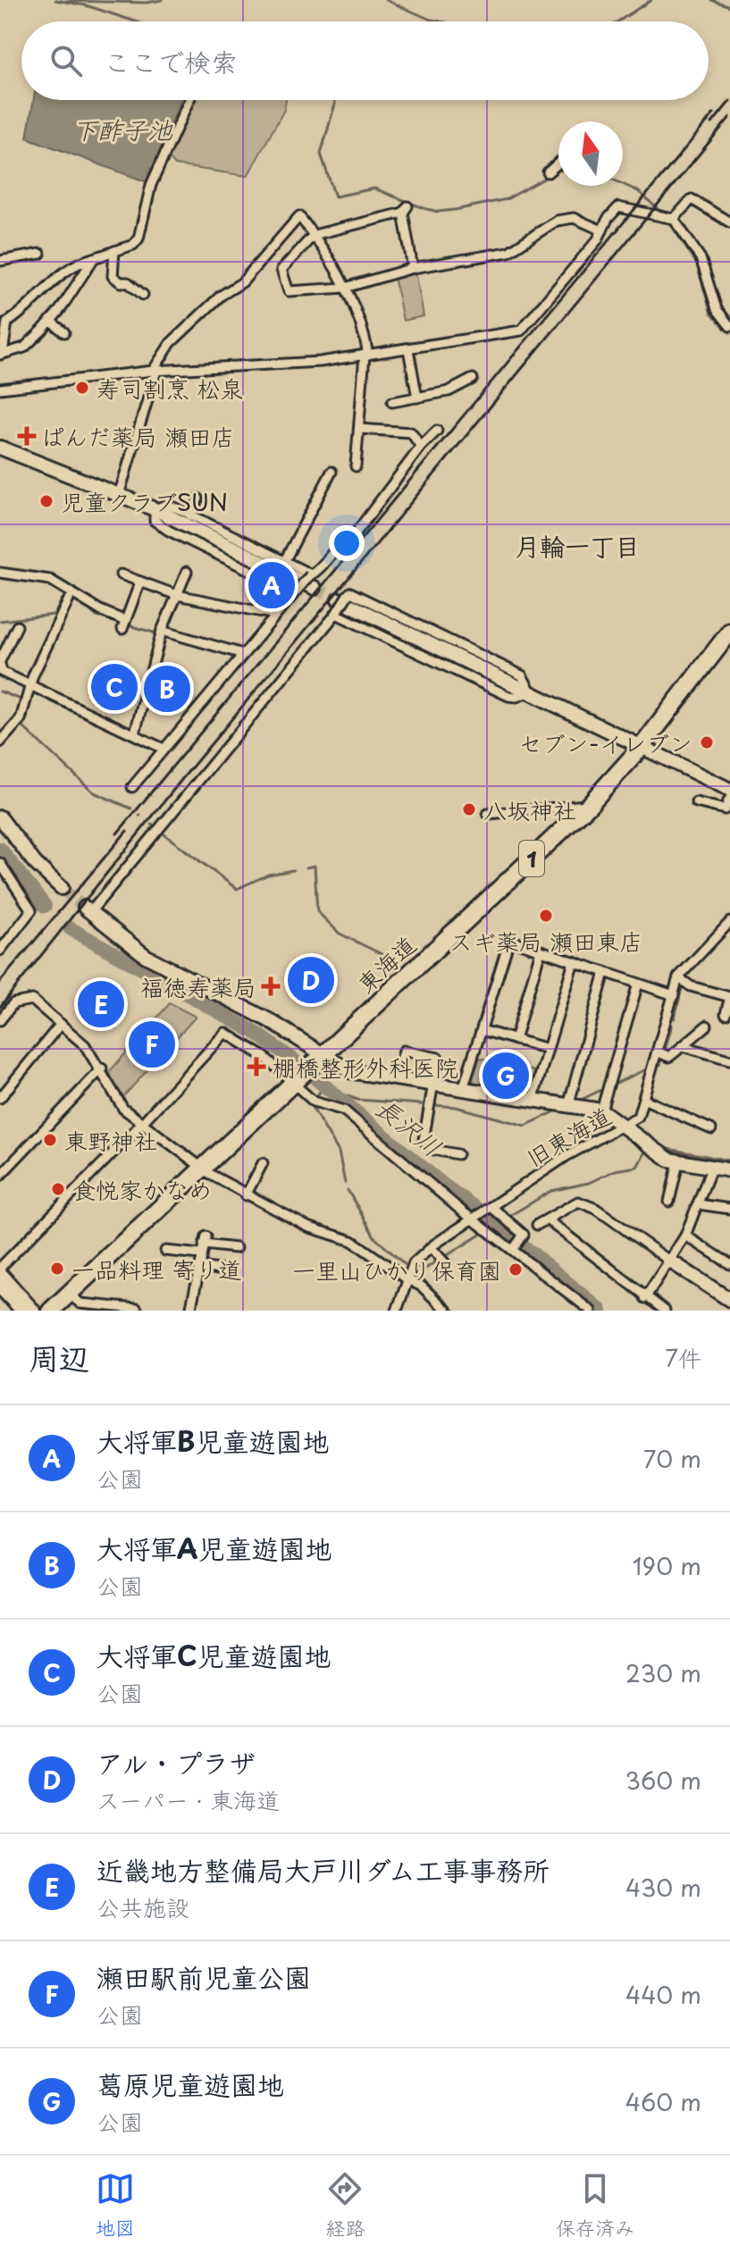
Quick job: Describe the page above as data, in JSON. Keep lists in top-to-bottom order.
{
  "streets": {
    "highway": ["1", "東海道"],
    "street": ["旧東海道"]
  },
  "districts": ["月輪一丁目"],
  "water": ["下酢子池", "長沢川"],
  "places": {
    "other": [
      "寿司割烹 松泉",
      "児童クラブSUN",
      "セブン-イレブン",
      "八坂神社",
      "スギ薬局 瀬田東店",
      "東野神社",
      "食悦家かなめ",
      "一品料理 寄り道",
      "一里山ひかり保育園"
    ],
    "health": ["ぱんだ薬局 瀬田店", "福徳寿薬局", "棚橋整形外科医院"]
  },
  "north": "top",
  "page": {
    "search": "ここで検索",
    "pins": [
      "A",
      "C",
      "B",
      "D",
      "E",
      "F",
      "G"
    ],
    "heading": ["周辺", "7件"],
    "list": [
      {
        "mark": "A",
        "name": "大将軍B児童遊園地",
        "note": "公園",
        "value": "70 m"
      },
      {
        "mark": "B",
        "name": "大将軍A児童遊園地",
        "note": "公園",
        "value": "190 m"
      },
      {
        "mark": "C",
        "name": "大将軍C児童遊園地",
        "note": "公園",
        "value": "230 m"
      },
      {
        "mark": "D",
        "name": "アル・プラザ",
        "note": "スーパー · 東海道",
        "value": "360 m"
      },
      {
        "mark": "E",
        "name": "近畿地方整備局大戸川ダム工事事務所",
        "note": "公共施設",
        "value": "430 m"
      },
      {
        "mark": "F",
        "name": "瀬田駅前児童公園",
        "note": "公園",
        "value": "440 m"
      },
      {
        "mark": "G",
        "name": "葛原児童遊園地",
        "note": "公園",
        "value": "460 m"
      }
    ],
    "nav": ["地図", "経路", "保存済み"]
  }
}
